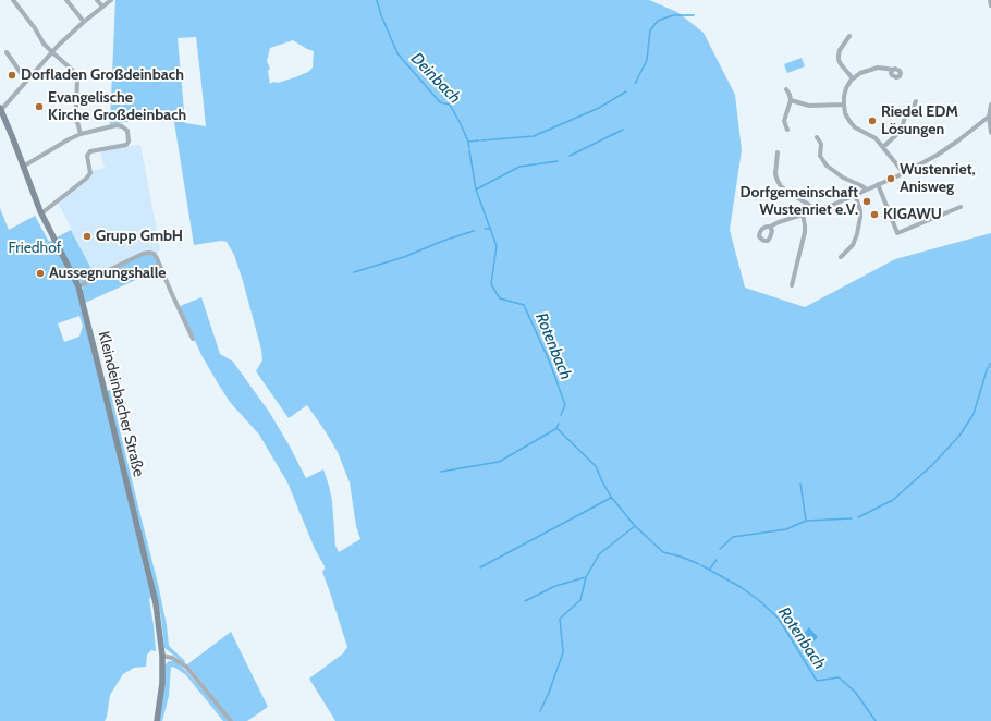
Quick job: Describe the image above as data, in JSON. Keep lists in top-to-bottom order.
{
  "streets": {
    "street": ["Kleindeinbacher Straße"]
  },
  "water": ["Deinbach", "Rotenbach"],
  "parks": ["Friedhof"],
  "places": [
    "Dorfladen Großdeinbach",
    "Evangelische Kirche Großdeinbach",
    "Riedel EDM Lösungen",
    "Wustenriet, Anisweg",
    "Dorfgemeinschaft Wustenriet e.V.",
    "KIGAWU",
    "Grupp GmbH",
    "Aussegnungshalle"
  ]
}
